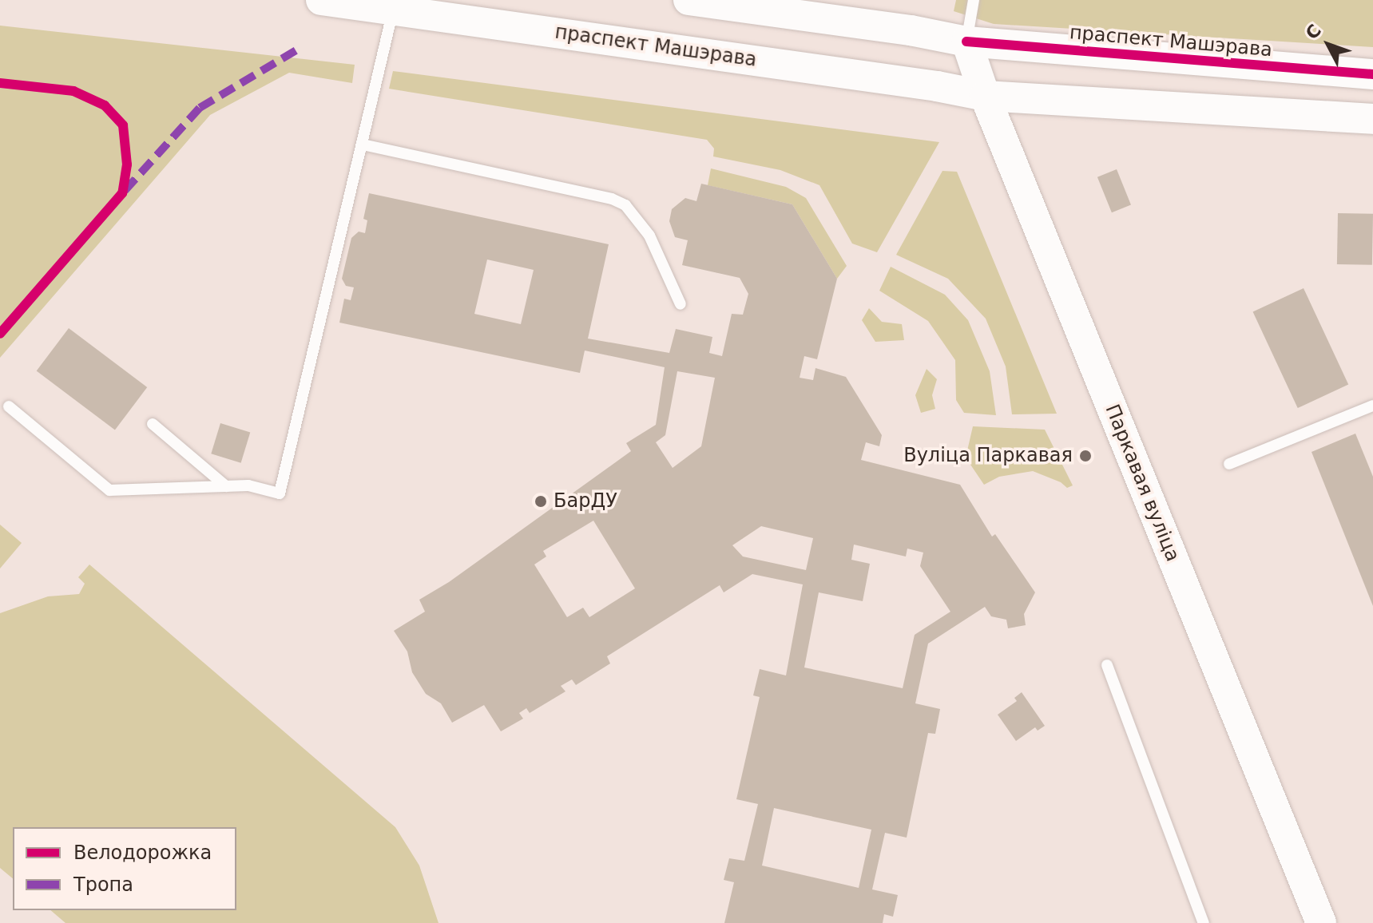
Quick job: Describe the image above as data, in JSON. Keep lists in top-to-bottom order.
{
  "streets": {
    "main road": ["праспект Машэрава", "Паркавая вуліца"]
  },
  "crossings": [
    ["праспект Машэрава", "Паркавая вуліца"]
  ],
  "places": ["Вуліца Паркавая", "БарДУ"],
  "legend": ["Велодорожка", "Тропа"],
  "north": "top left"
}
